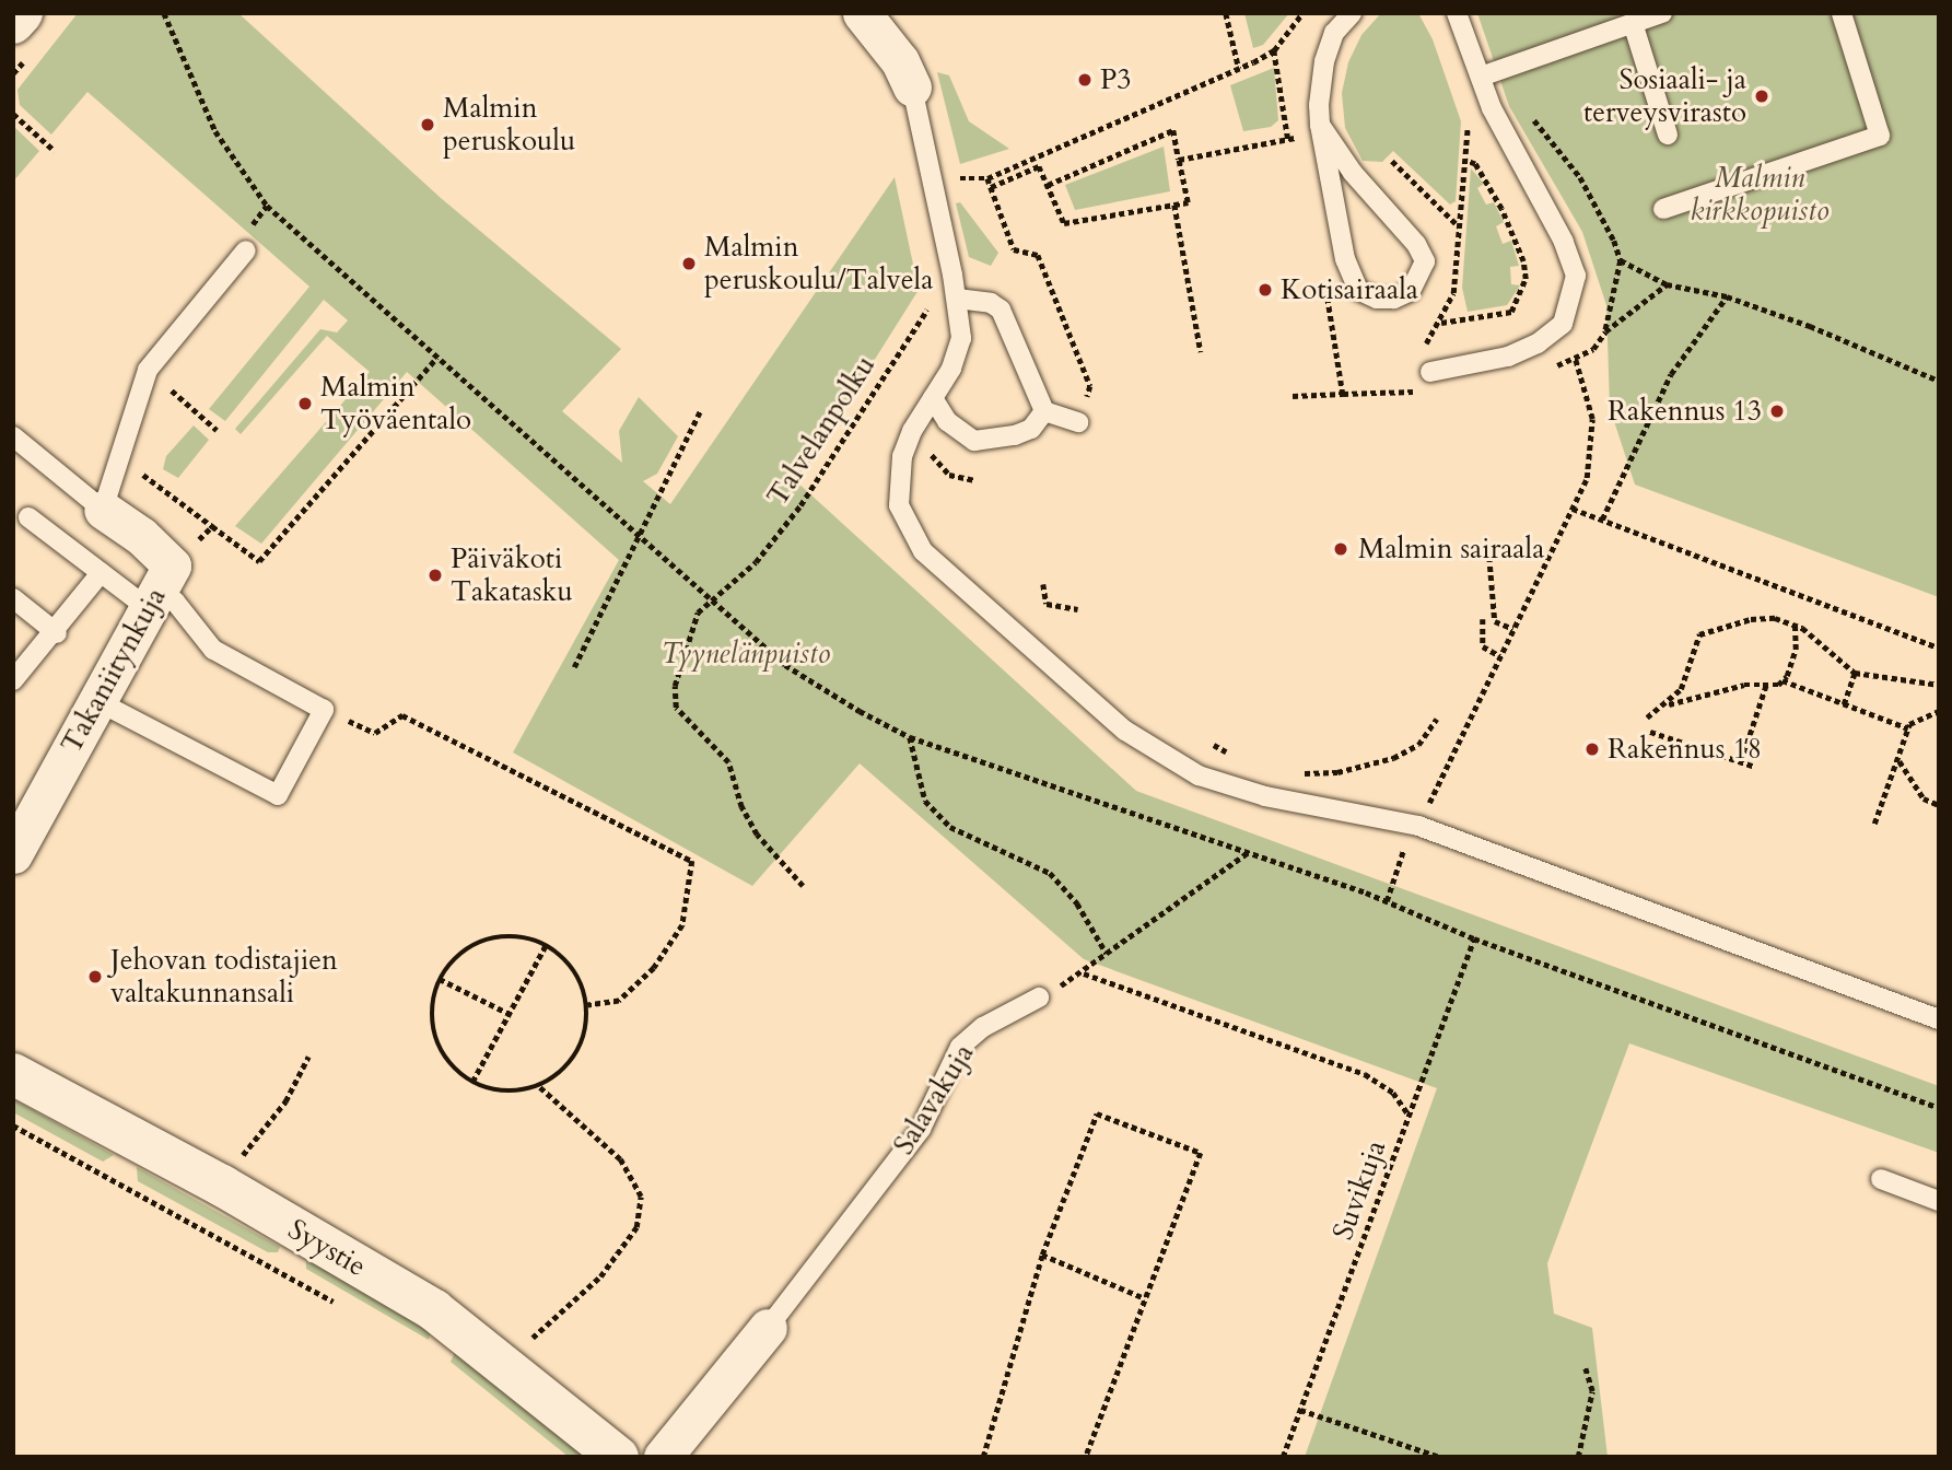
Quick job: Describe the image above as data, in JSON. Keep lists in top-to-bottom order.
{
  "streets": {
    "street": ["Takaniitynkuja", "Salavakuja", "Syystie"],
    "path": ["Talvelanpolku", "Suvikuja"]
  },
  "parks": ["Malmin kirkkopuisto", "Tyynelänpuisto"],
  "places": [
    "P3",
    "Sosiaali- ja terveysvirasto",
    "Malmin peruskoulu",
    "Malmin peruskoulu/Talvela",
    "Kotisairaala",
    "Malmin Työväentalo",
    "Rakennus 13",
    "Malmin sairaala",
    "Päiväkoti Takatasku",
    "Rakennus 18",
    "Jehovan todistajien valtakunnansali"
  ]
}
